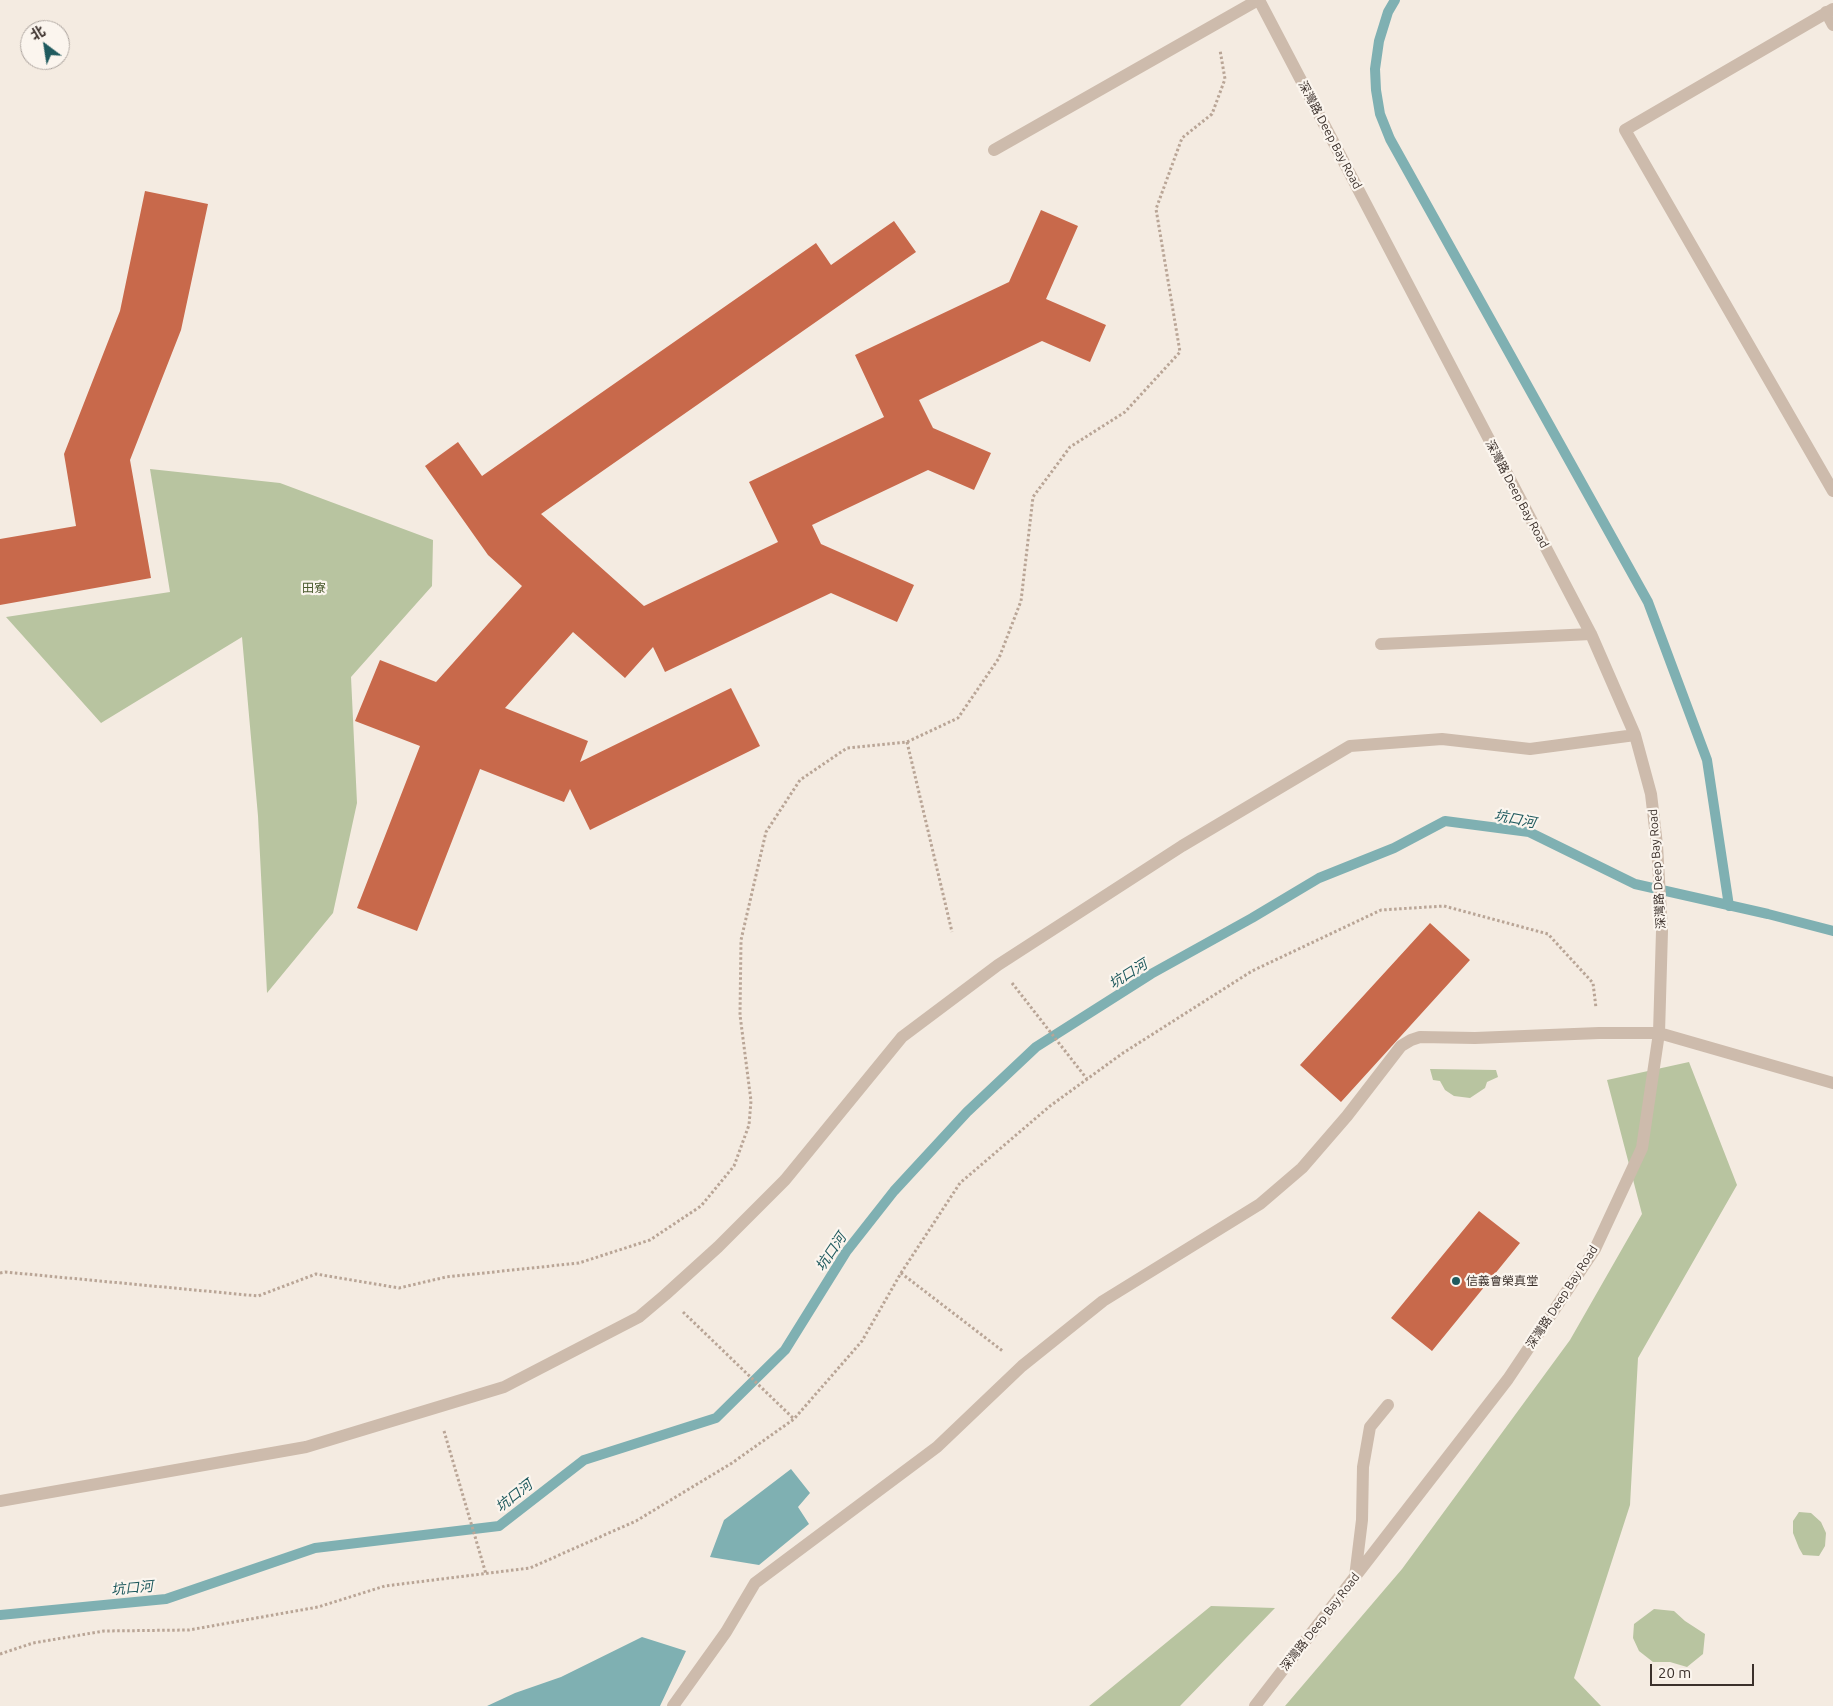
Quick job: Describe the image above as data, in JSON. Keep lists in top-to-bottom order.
{
  "streets": {
    "street": ["深灣路 Deep Bay Road"]
  },
  "water": ["坑口河"],
  "parks": ["田寮"],
  "places": ["信義會榮真堂"],
  "scale_bar": "20 m",
  "north": "top left"
}
